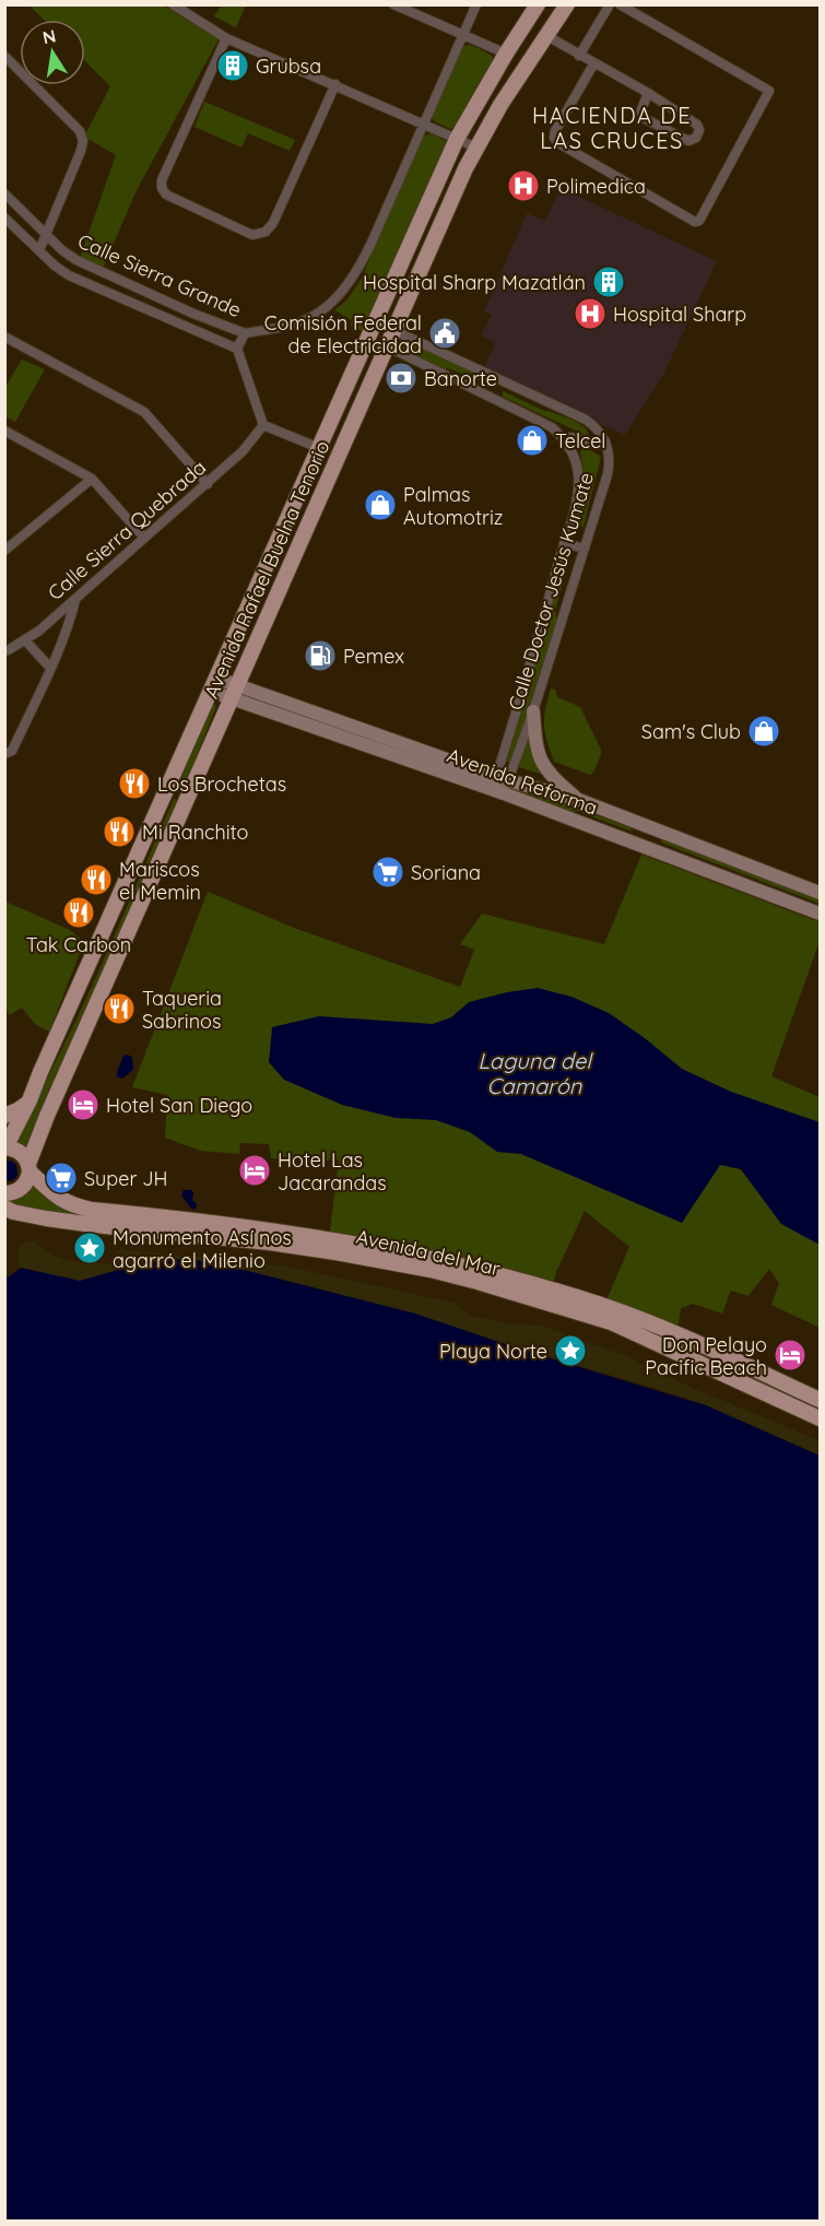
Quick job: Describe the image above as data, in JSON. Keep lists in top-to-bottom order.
{
  "streets": {
    "main road": ["Avenida Rafael Buelna Tenorio", "Avenida Reforma", "Avenida del Mar"],
    "street": ["Calle Sierra Grande", "Calle Sierra Quebrada", "Calle Doctor Jesús Kumate"]
  },
  "crossings": [
    ["Avenida Rafael Buelna Tenorio", "Calle Doctor Jesús Kumate"],
    ["Avenida Rafael Buelna Tenorio", "Avenida Reforma"],
    ["Avenida Rafael Buelna Tenorio", "Avenida del Mar"],
    ["Calle Doctor Jesús Kumate", "Avenida Reforma"]
  ],
  "districts": ["HACIENDA DE LAS CRUCES"],
  "water": ["Laguna del Camarón"],
  "places": {
    "building": ["Grubsa", "Hospital Sharp Mazatlán"],
    "hospital": ["Polimedica", "Hospital Sharp"],
    "public building": ["Comisión Federal de Electricidad"],
    "bank": ["Banorte"],
    "shop": ["Telcel", "Palmas Automotriz", "Sam's Club"],
    "fuel station": ["Pemex"],
    "restaurant": [
      "Los Brochetas",
      "Mi Ranchito",
      "Mariscos el Memin",
      "Tak Carbon",
      "Taqueria Sabrinos"
    ],
    "supermarket": ["Soriana", "Super JH"],
    "hotel": ["Hotel San Diego", "Hotel Las Jacarandas", "Don Pelayo Pacific Beach"],
    "place": ["Monumento Así nos agarró el Milenio", "Playa Norte"]
  },
  "north": "top"
}
